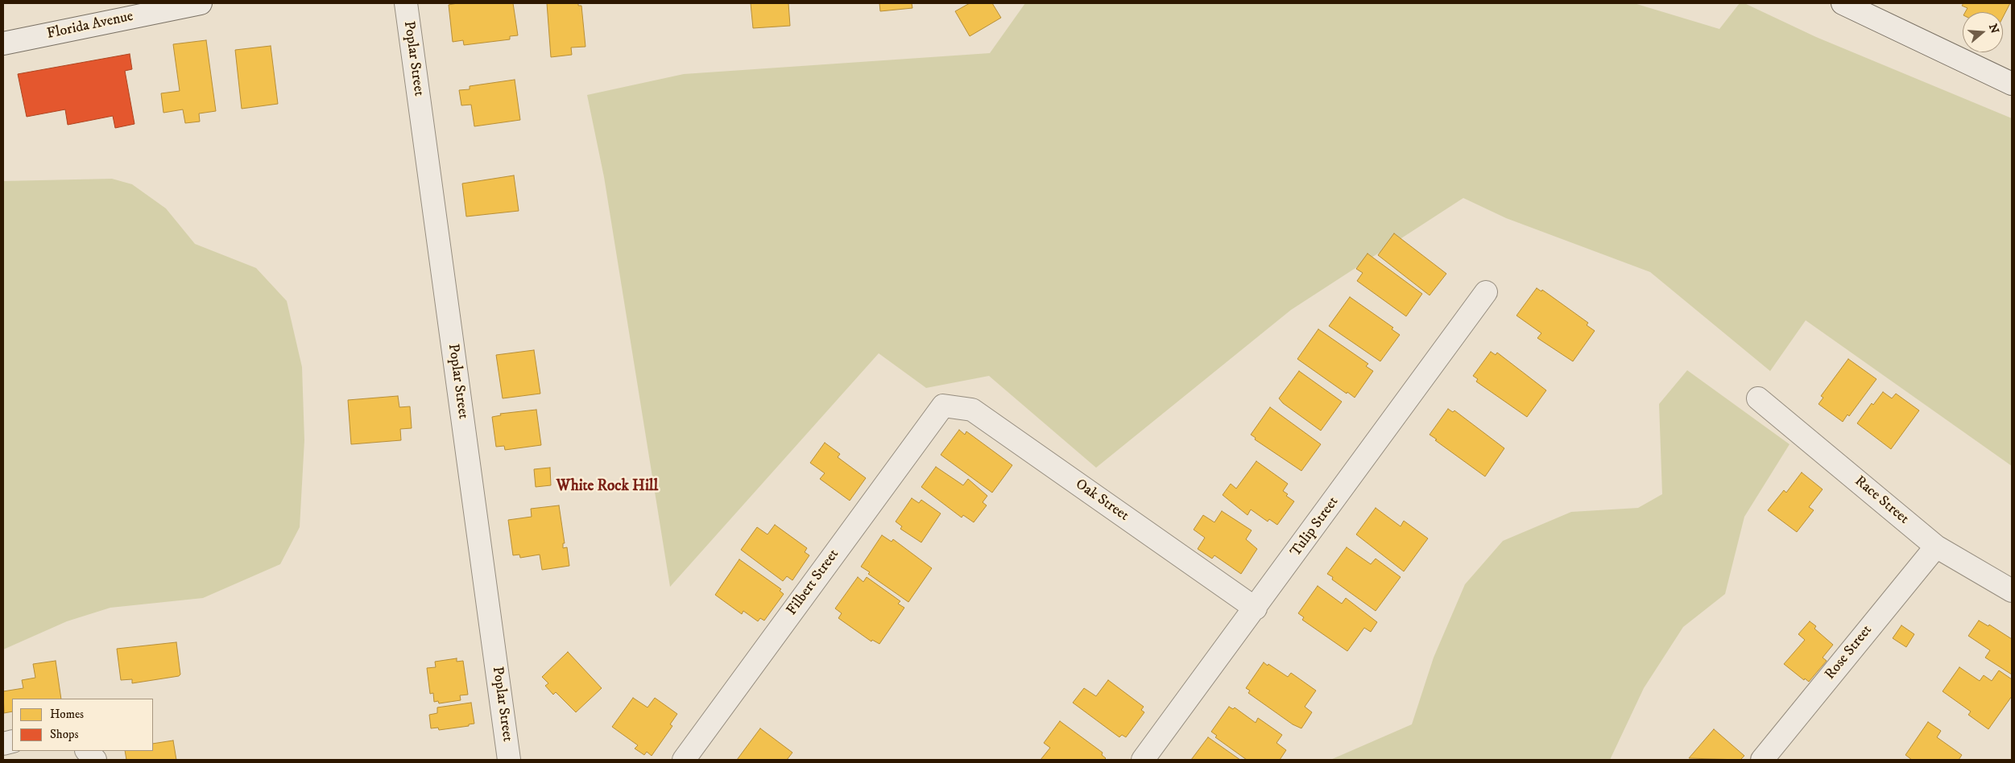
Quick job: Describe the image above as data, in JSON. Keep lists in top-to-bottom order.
{
  "streets": {
    "street": [
      "Florida Avenue",
      "Poplar Street",
      "Oak Street",
      "Race Street",
      "Tulip Street",
      "Filbert Street",
      "Rose Street"
    ]
  },
  "crossings": [
    ["Oak Street", "Tulip Street"],
    ["Oak Street", "Filbert Street"],
    ["Race Street", "Rose Street"]
  ],
  "districts": ["White Rock Hill"],
  "legend": ["Homes", "Shops"],
  "north": "right"
}
